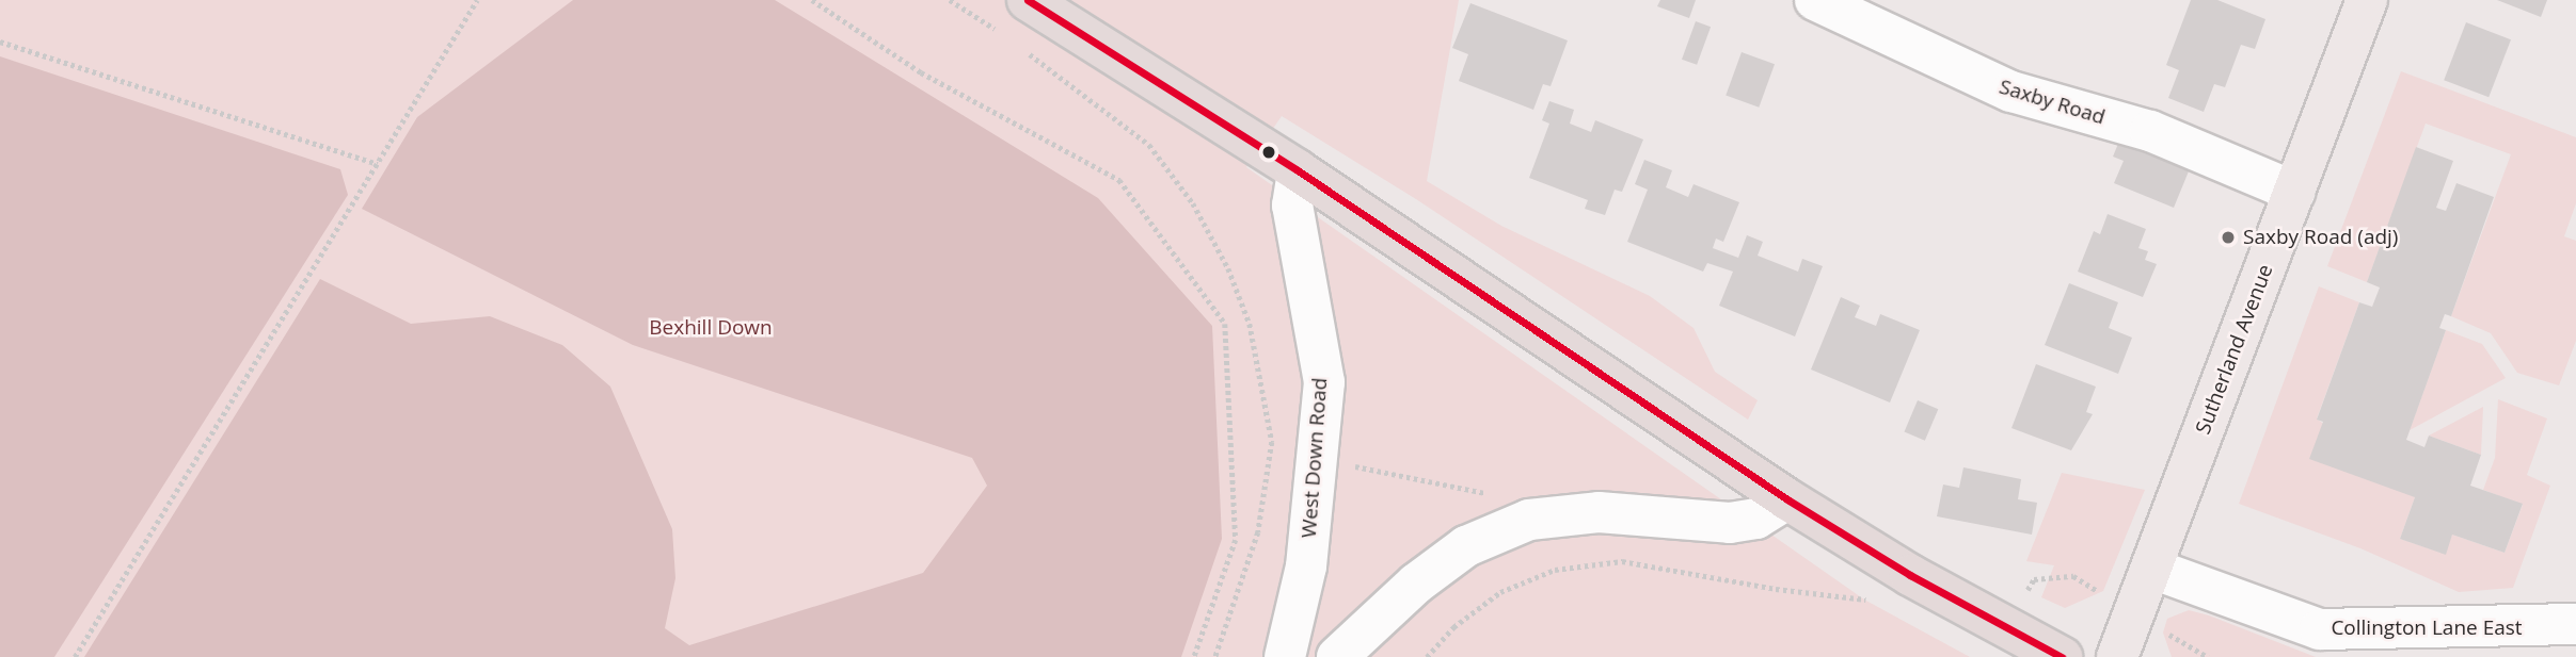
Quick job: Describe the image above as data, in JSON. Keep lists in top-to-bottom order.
{
  "streets": {
    "main road": ["Sutherland Avenue"],
    "street": ["Saxby Road", "West Down Road", "Collington Lane East"]
  },
  "crossings": [
    ["Saxby Road", "Sutherland Avenue"],
    ["Sutherland Avenue", "Collington Lane East"]
  ],
  "parks": ["Bexhill Down"],
  "places": ["Saxby Road (adj)"]
}
